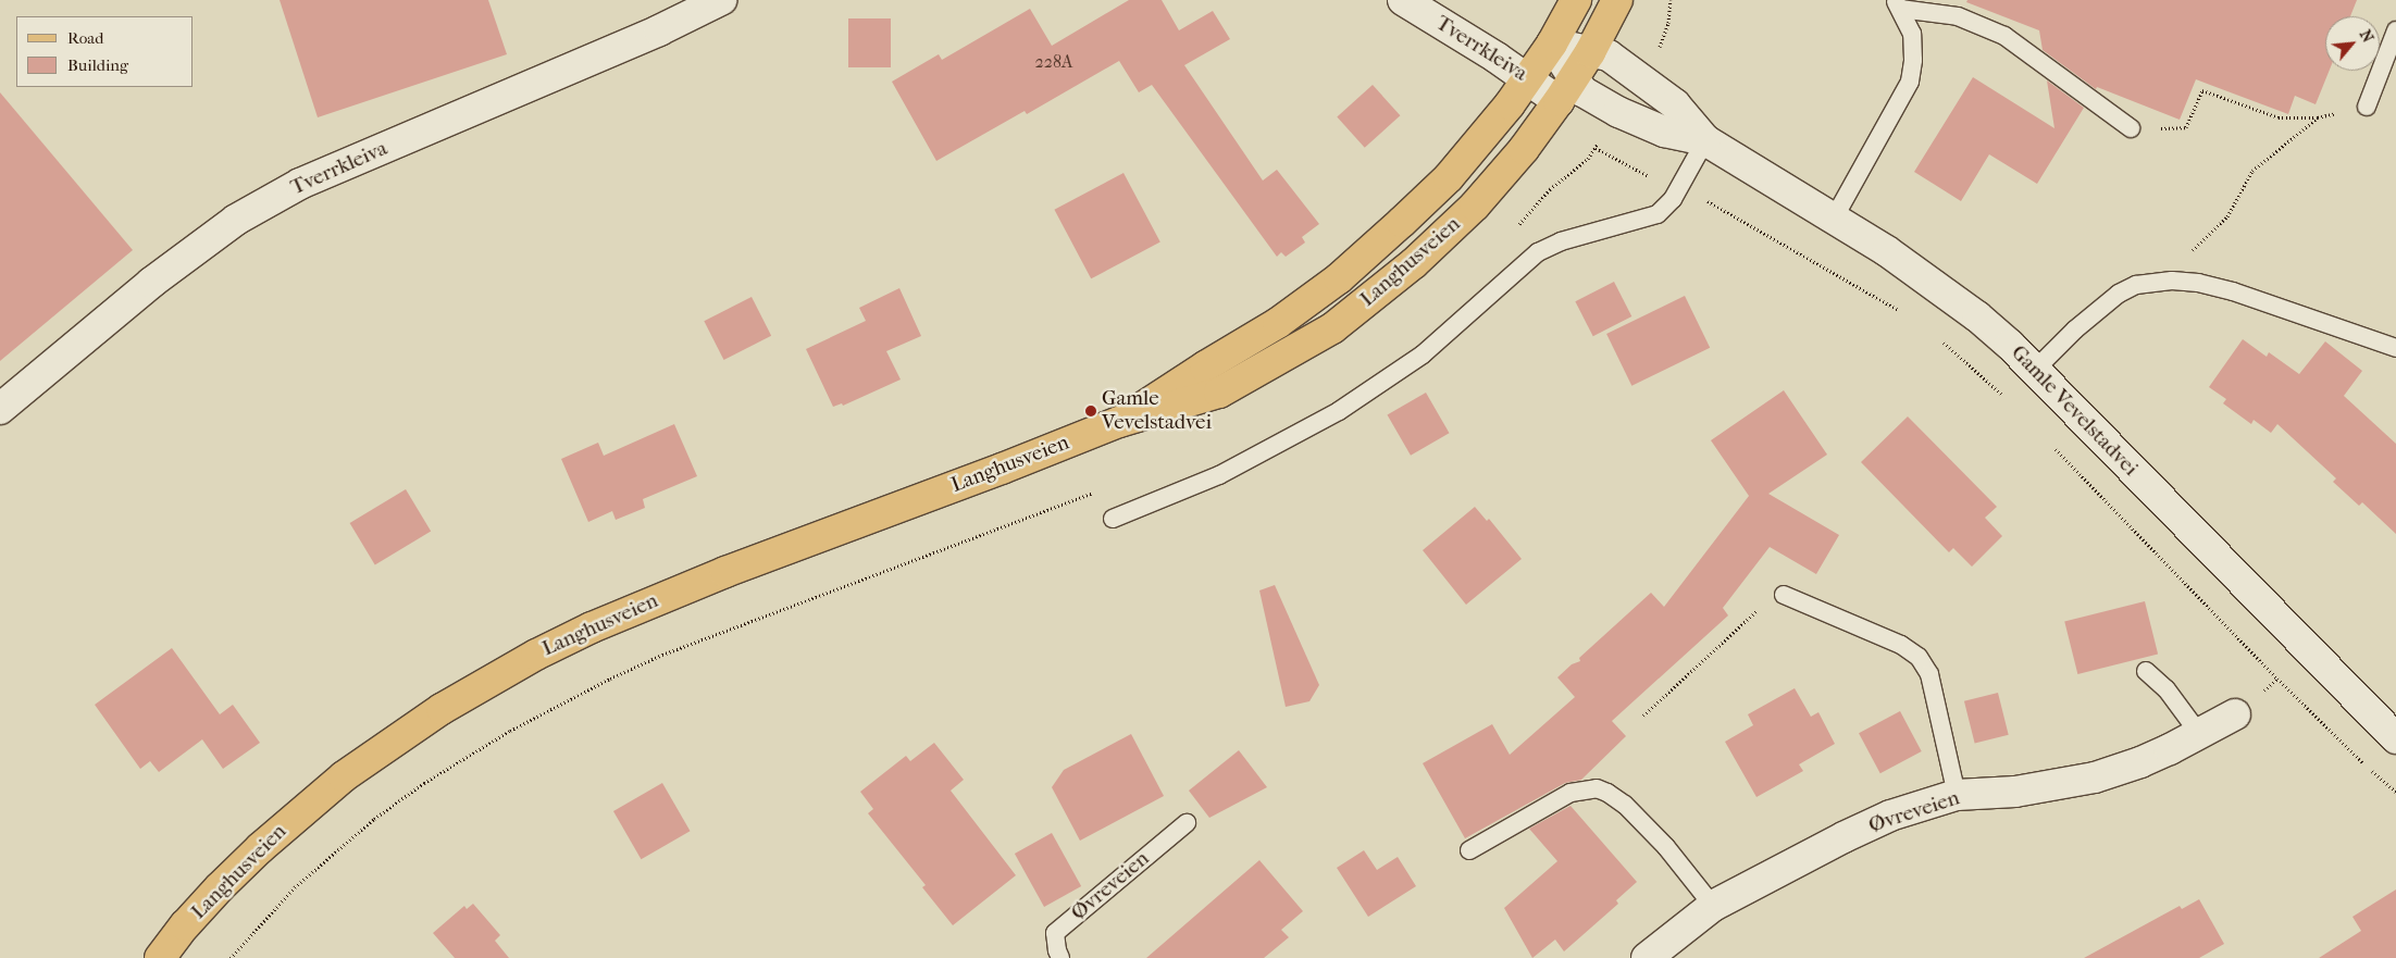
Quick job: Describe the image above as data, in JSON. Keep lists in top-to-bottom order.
{
  "streets": {
    "main road": ["Langhusveien"],
    "street": ["Tverrkleiva", "Gamle Vevelstadvei", "Øvreveien"]
  },
  "crossings": [
    ["Tverrkleiva", "Langhusveien"],
    ["Tverrkleiva", "Gamle Vevelstadvei"],
    ["Langhusveien", "Gamle Vevelstadvei"]
  ],
  "places": ["Gamle Vevelstadvei"],
  "house_numbers": ["228A"],
  "legend": ["Road", "Building"],
  "north": "top right"
}
